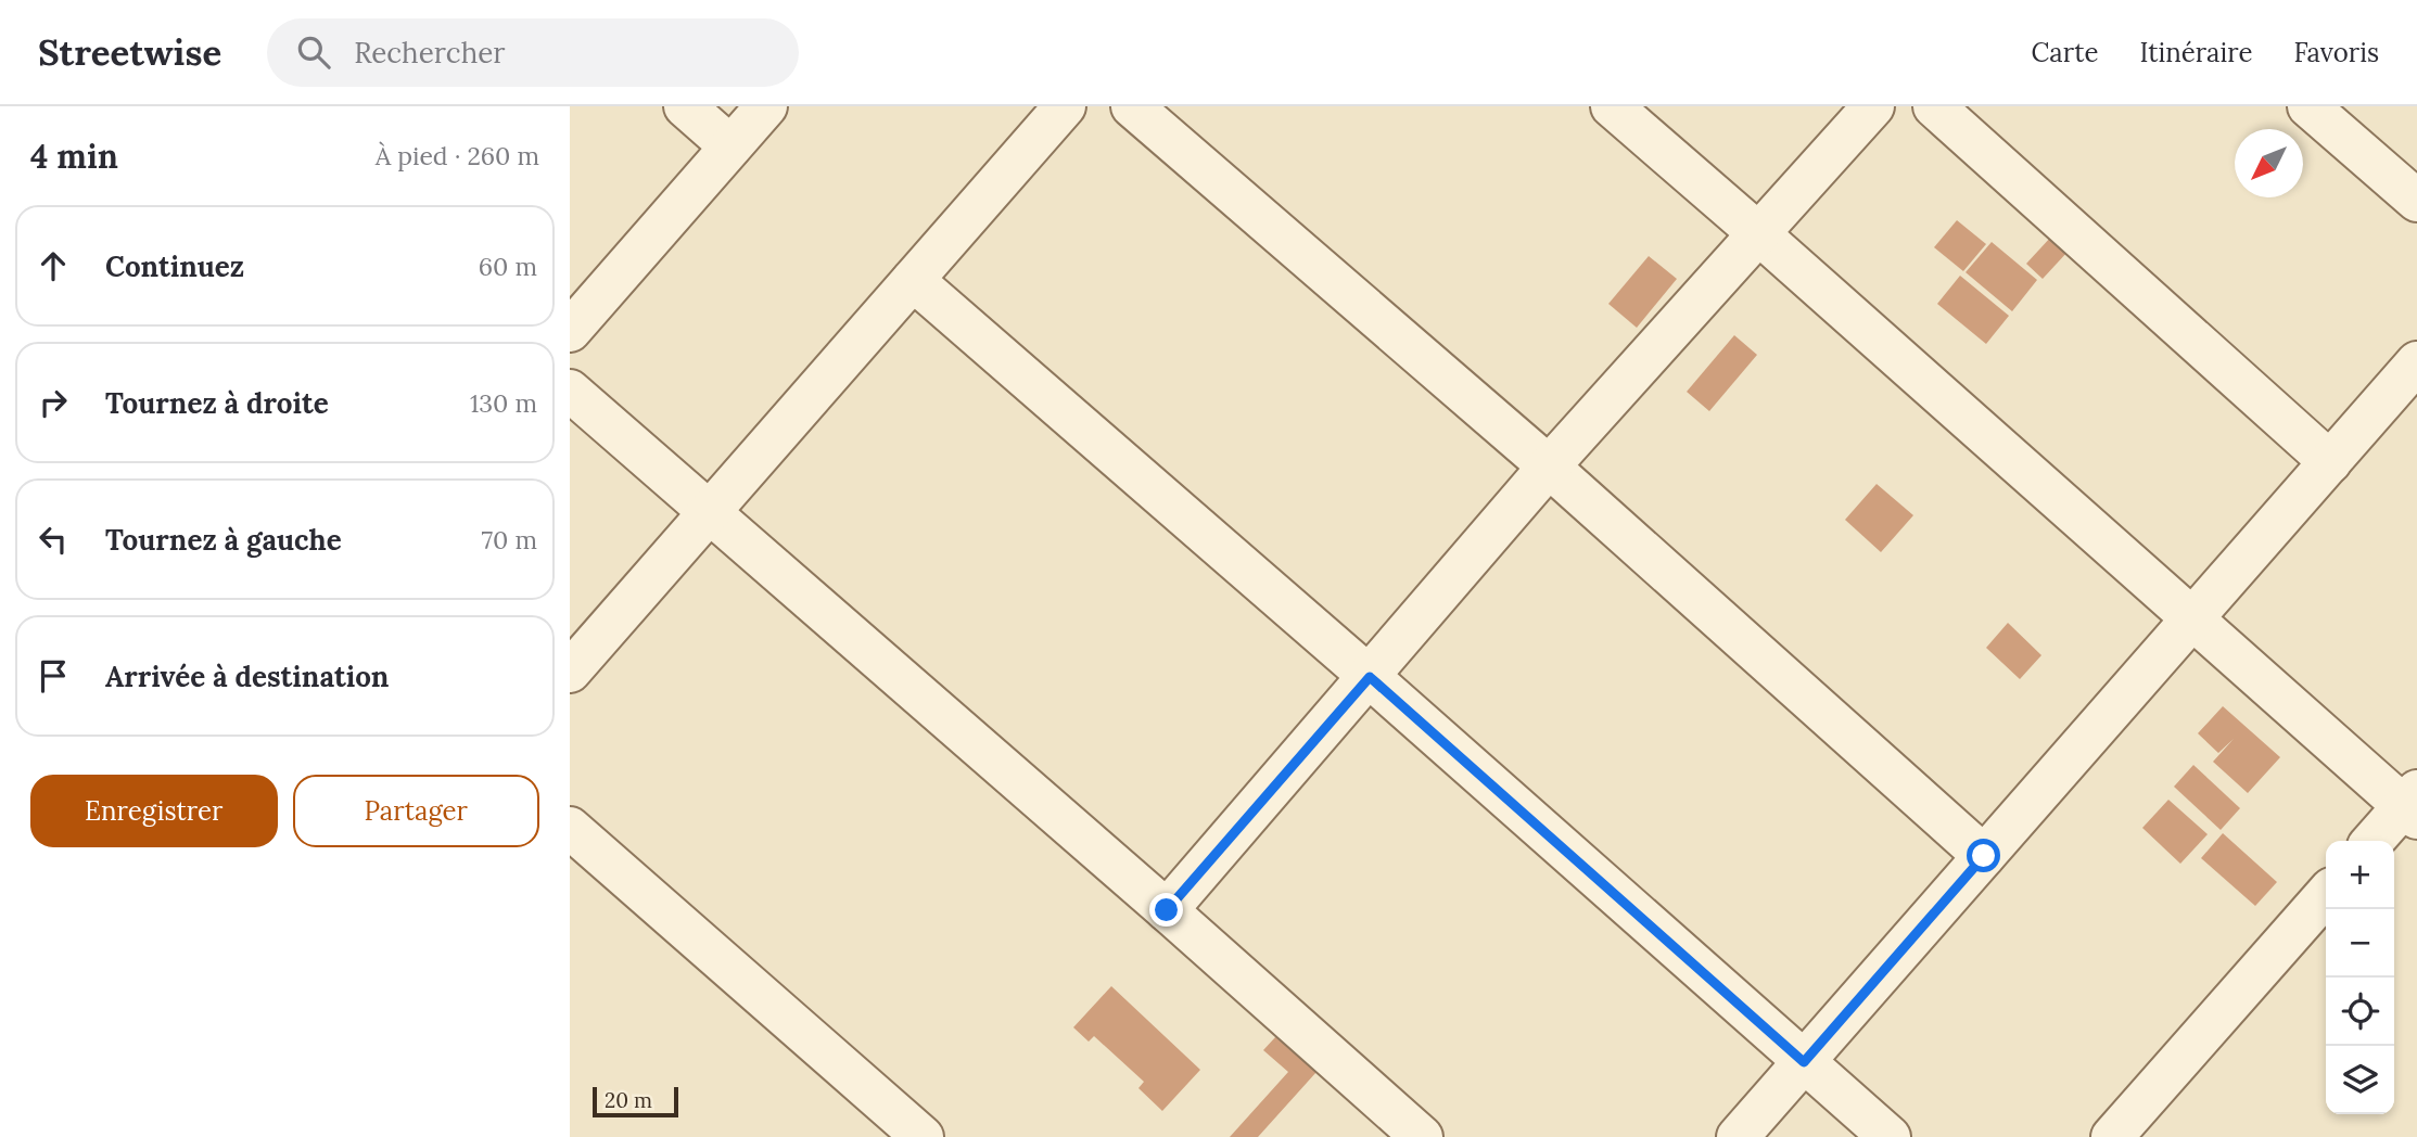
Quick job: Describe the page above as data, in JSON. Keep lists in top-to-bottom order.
{
  "scale_bar": "20 m",
  "north": "bottom left",
  "page": {
    "header": "Streetwise",
    "search": "Rechercher",
    "nav": ["Carte", "Itinéraire", "Favoris"],
    "heading": ["4 min", "À pied · 260 m"],
    "list": [
      ["Continuez", "60 m"],
      ["Tournez à droite", "130 m"],
      ["Tournez à gauche", "70 m"],
      "Arrivée à destination"
    ],
    "buttons": ["Enregistrer", "Partager"],
    "map_buttons": ["+", "−"],
    "scale": "20 m"
  }
}
